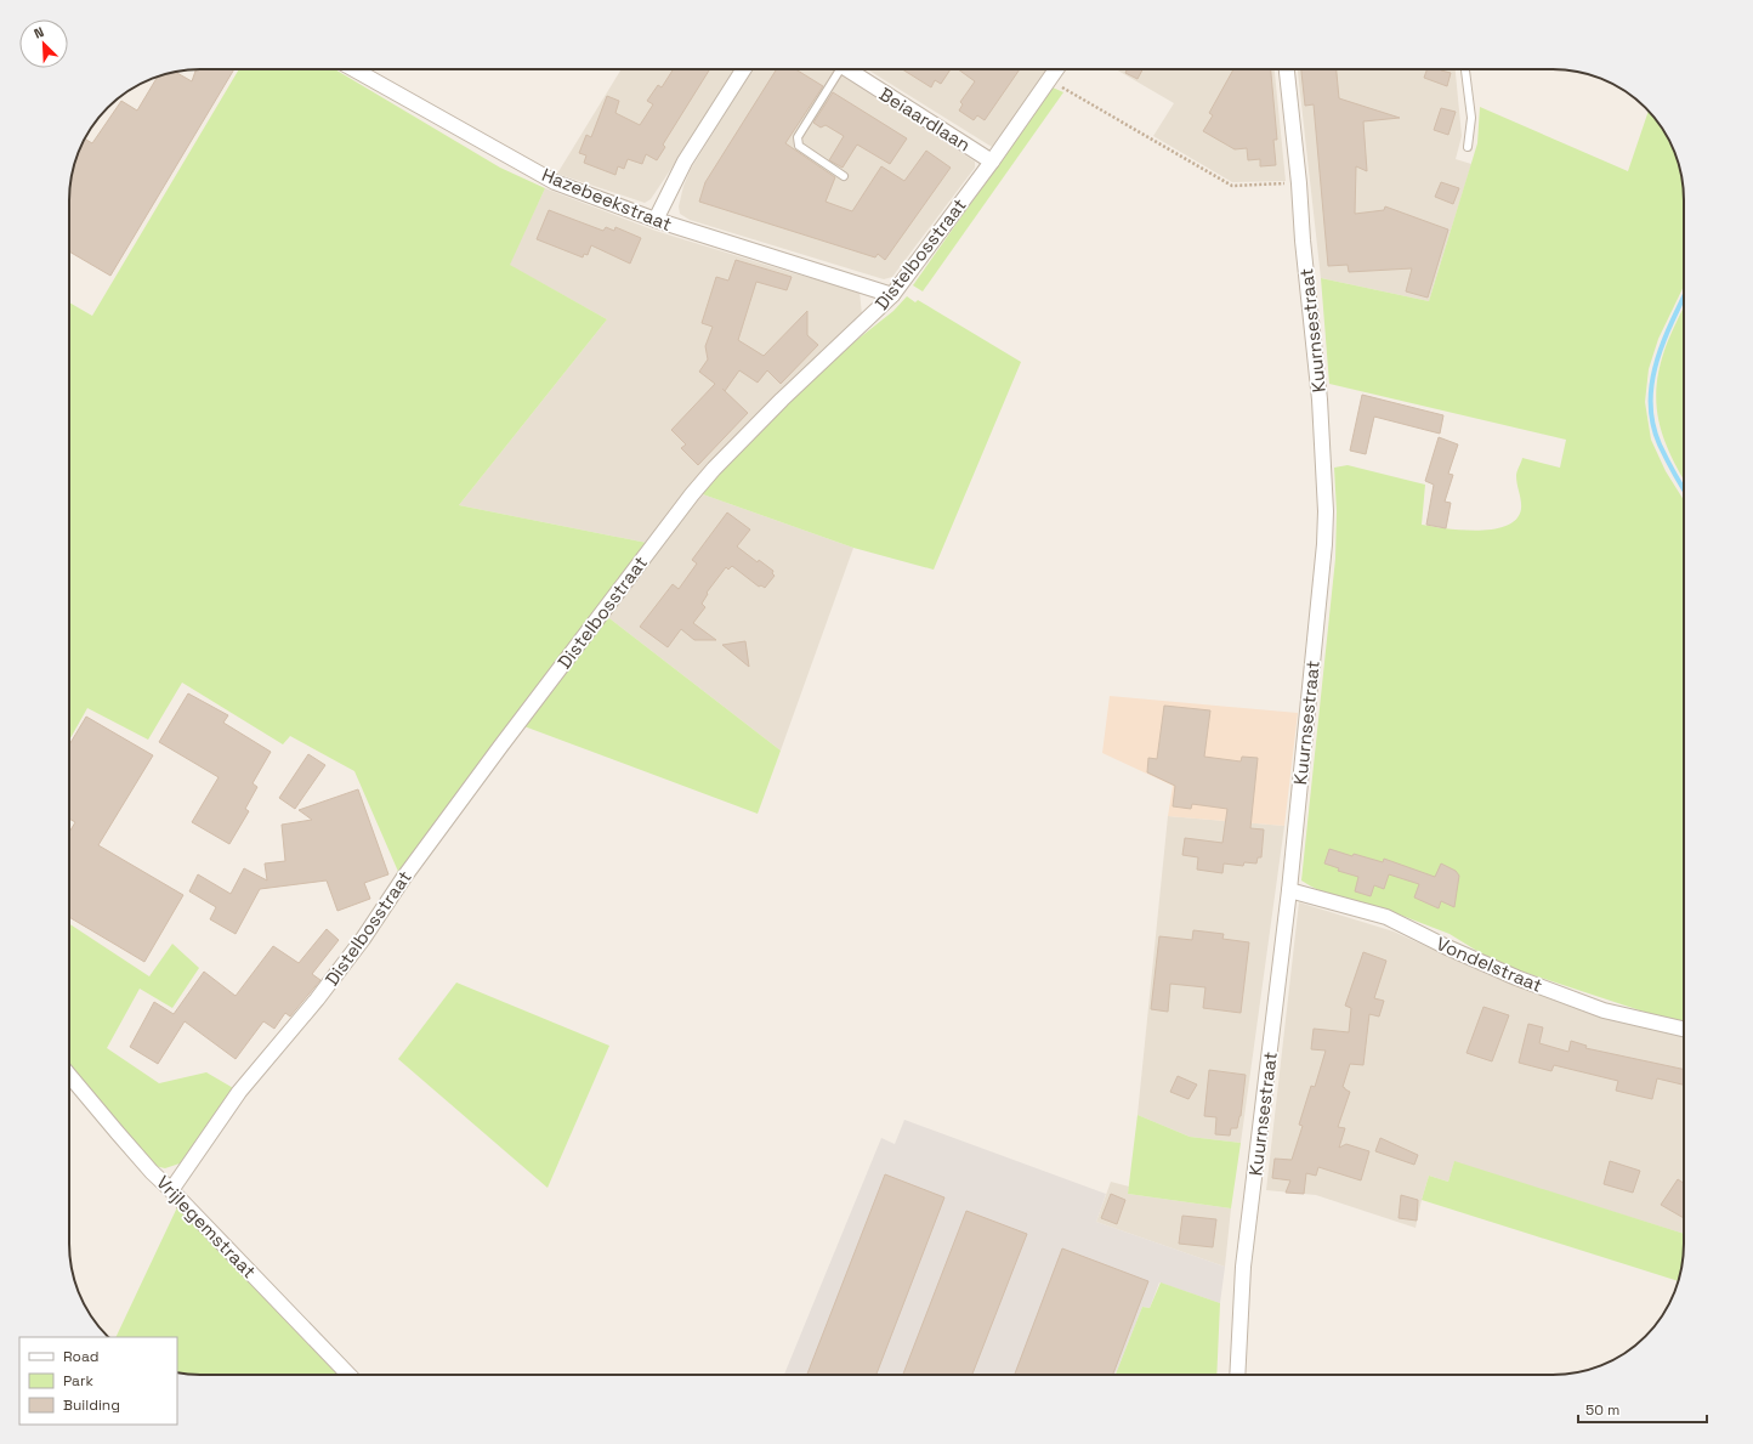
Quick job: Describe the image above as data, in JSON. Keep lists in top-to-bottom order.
{
  "streets": {
    "street": [
      "Beiaardlaan",
      "Hazebeekstraat",
      "Distelbosstraat",
      "Kuurnsestraat",
      "Vondelstraat",
      "Vrijlegemstraat"
    ]
  },
  "crossings": [
    ["Beiaardlaan", "Distelbosstraat"],
    ["Hazebeekstraat", "Distelbosstraat"],
    ["Distelbosstraat", "Vrijlegemstraat"],
    ["Kuurnsestraat", "Vondelstraat"]
  ],
  "legend": ["Road", "Park", "Building"],
  "scale_bar": "50 m",
  "north": "top left"
}
